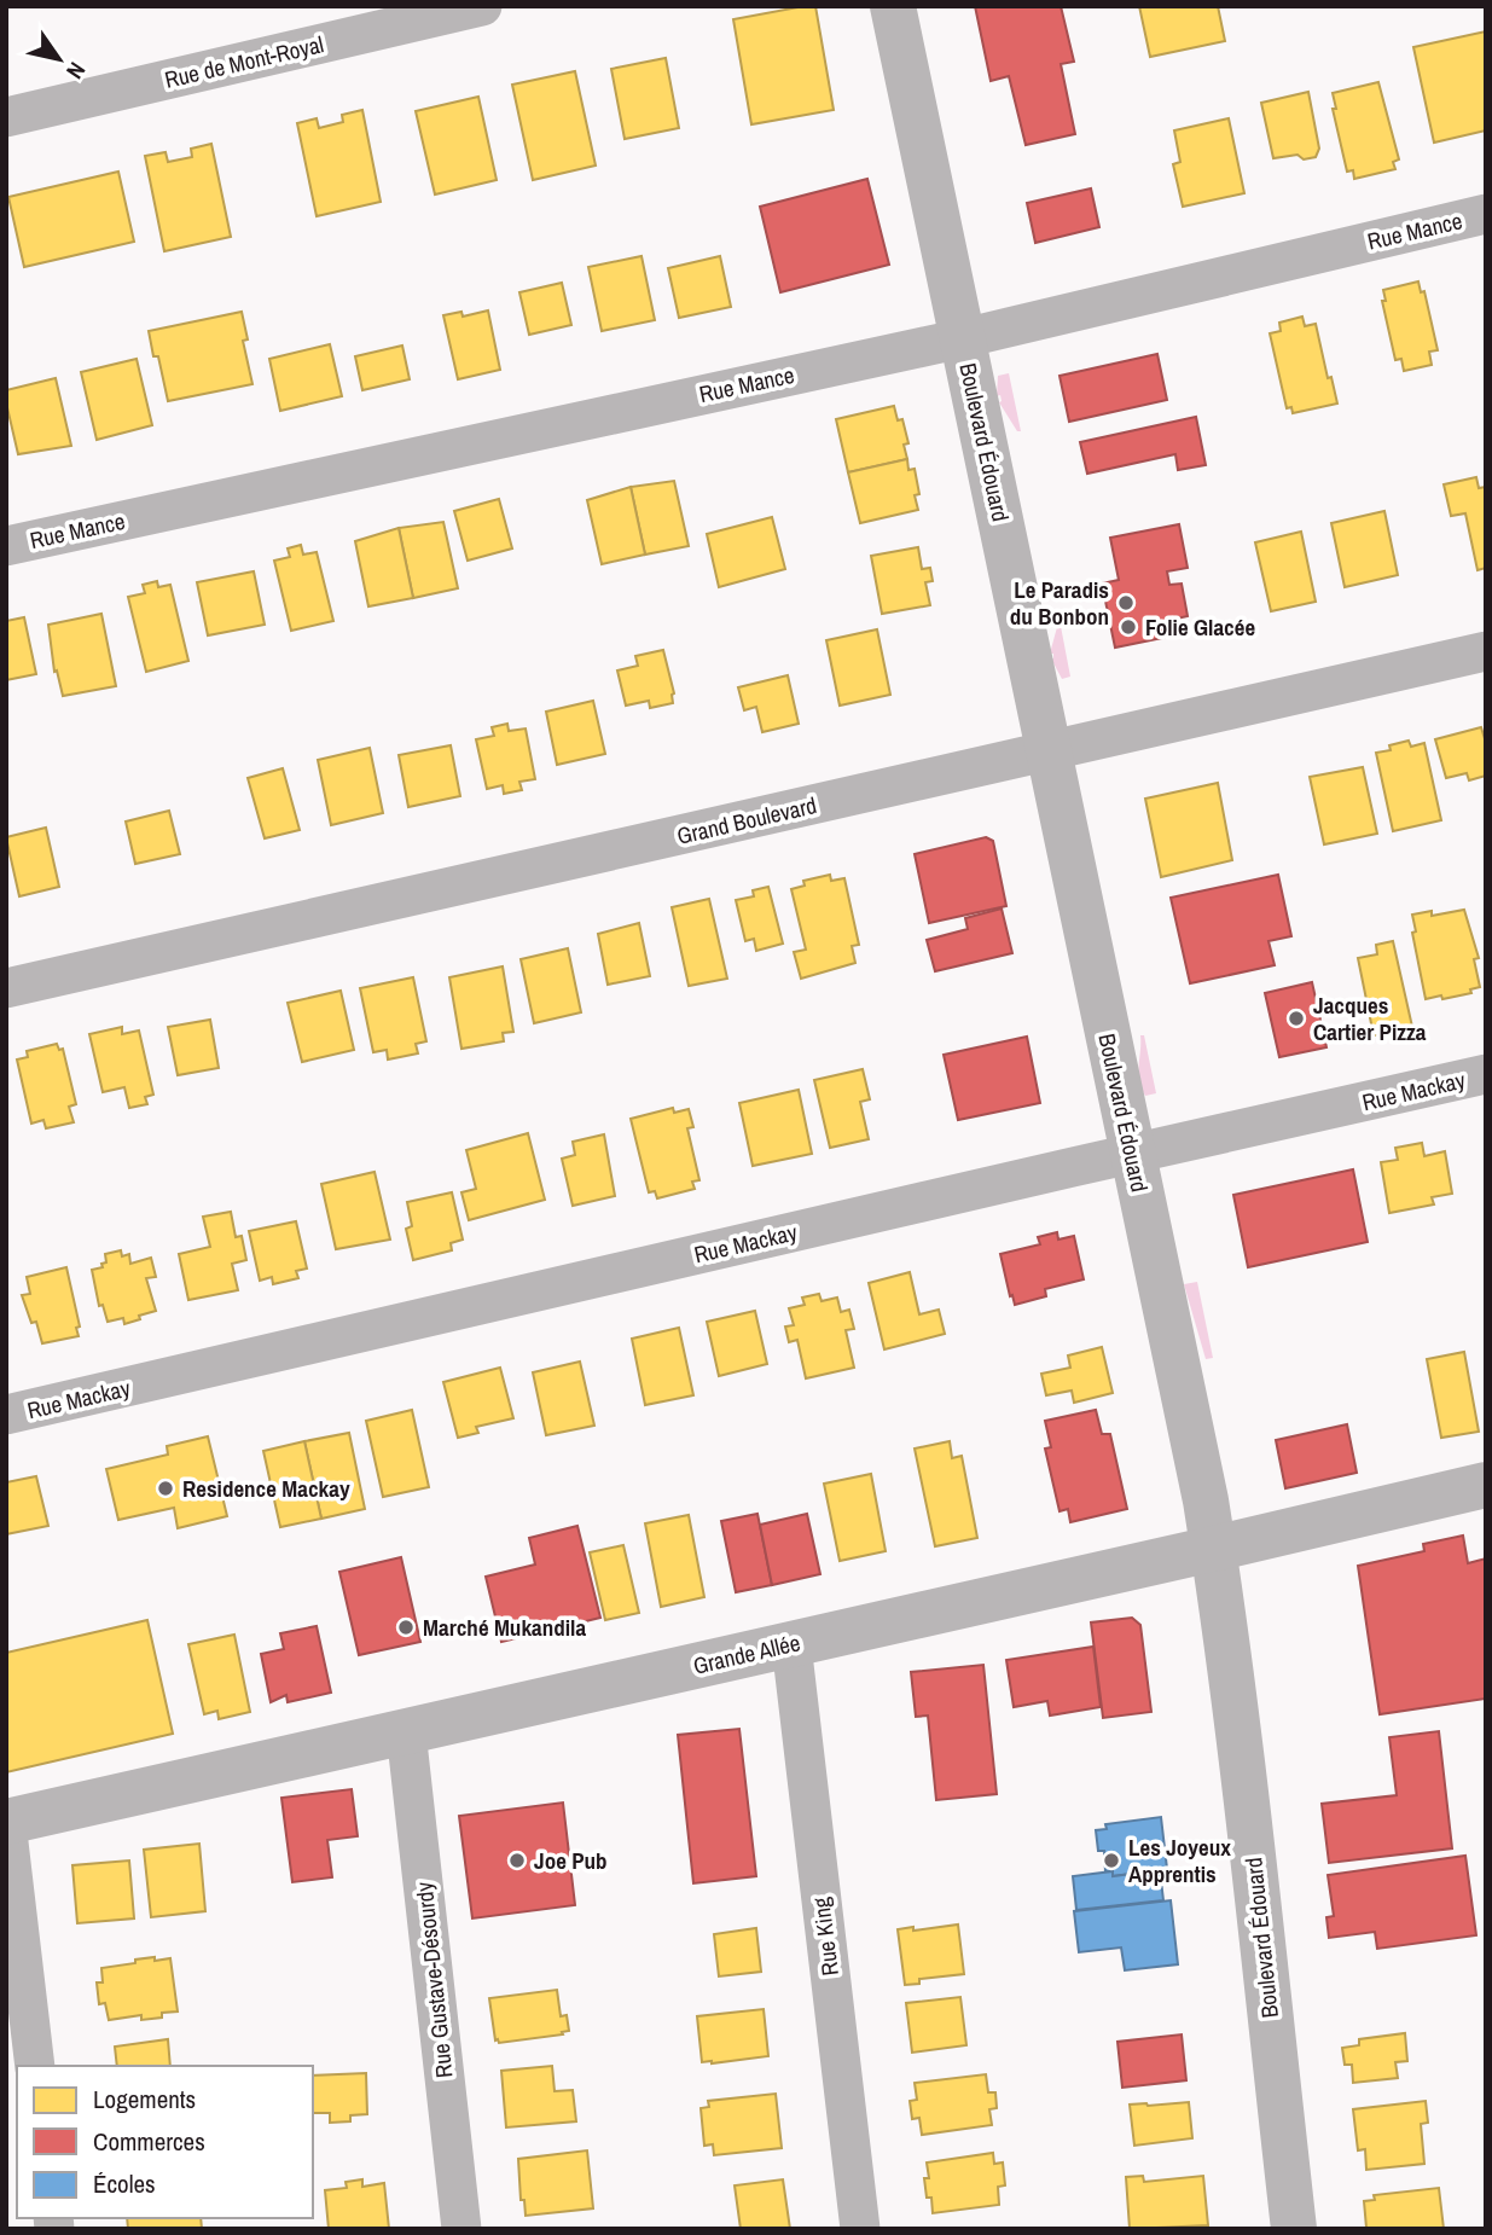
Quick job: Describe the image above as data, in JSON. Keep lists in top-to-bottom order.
{
  "streets": {
    "street": [
      "Rue de Mont-Royal",
      "Rue Mance",
      "Boulevard Édouard",
      "Grand Boulevard",
      "Rue Mackay",
      "Grande Allée",
      "Rue King",
      "Rue Gustave-Désourdy"
    ]
  },
  "crossings": [
    ["Rue Mance", "Boulevard Édouard"],
    ["Boulevard Édouard", "Grand Boulevard"],
    ["Boulevard Édouard", "Rue Mackay"],
    ["Boulevard Édouard", "Grande Allée"],
    ["Grande Allée", "Rue King"],
    ["Grande Allée", "Rue Gustave-Désourdy"]
  ],
  "places": [
    "Le Paradis du Bonbon",
    "Folie Glacée",
    "Jacques Cartier Pizza",
    "Residence Mackay",
    "Marché Mukandila",
    "Joe Pub",
    "Les Joyeux Apprentis"
  ],
  "legend": ["Logements", "Commerces", "Écoles"],
  "north": "bottom right"
}
